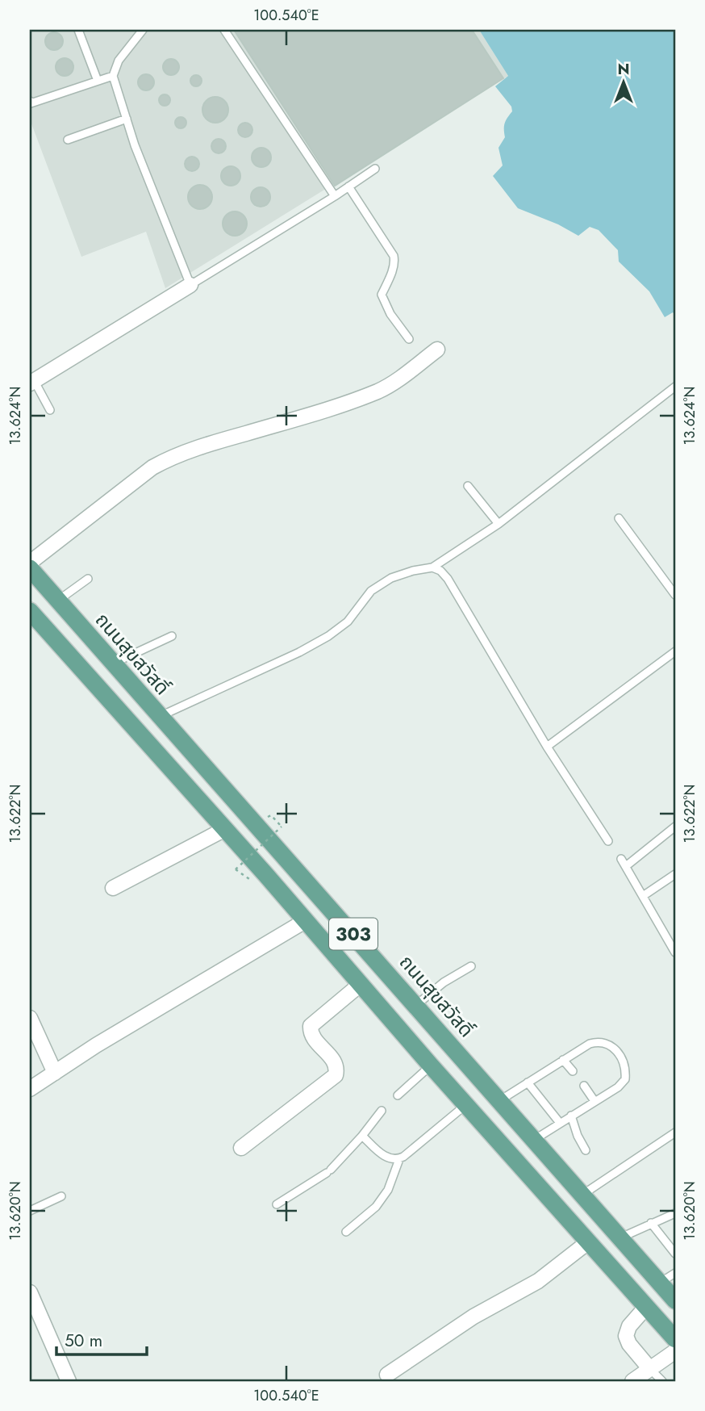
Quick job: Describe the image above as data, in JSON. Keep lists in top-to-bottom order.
{
  "streets": {
    "main road": ["ถนนสุขสวัสดิ์", "303"]
  },
  "scale_bar": "50 m",
  "north": "top",
  "coordinates": [
    "100.540°E",
    "13.624°N",
    "13.622°N",
    "13.620°N"
  ]
}
